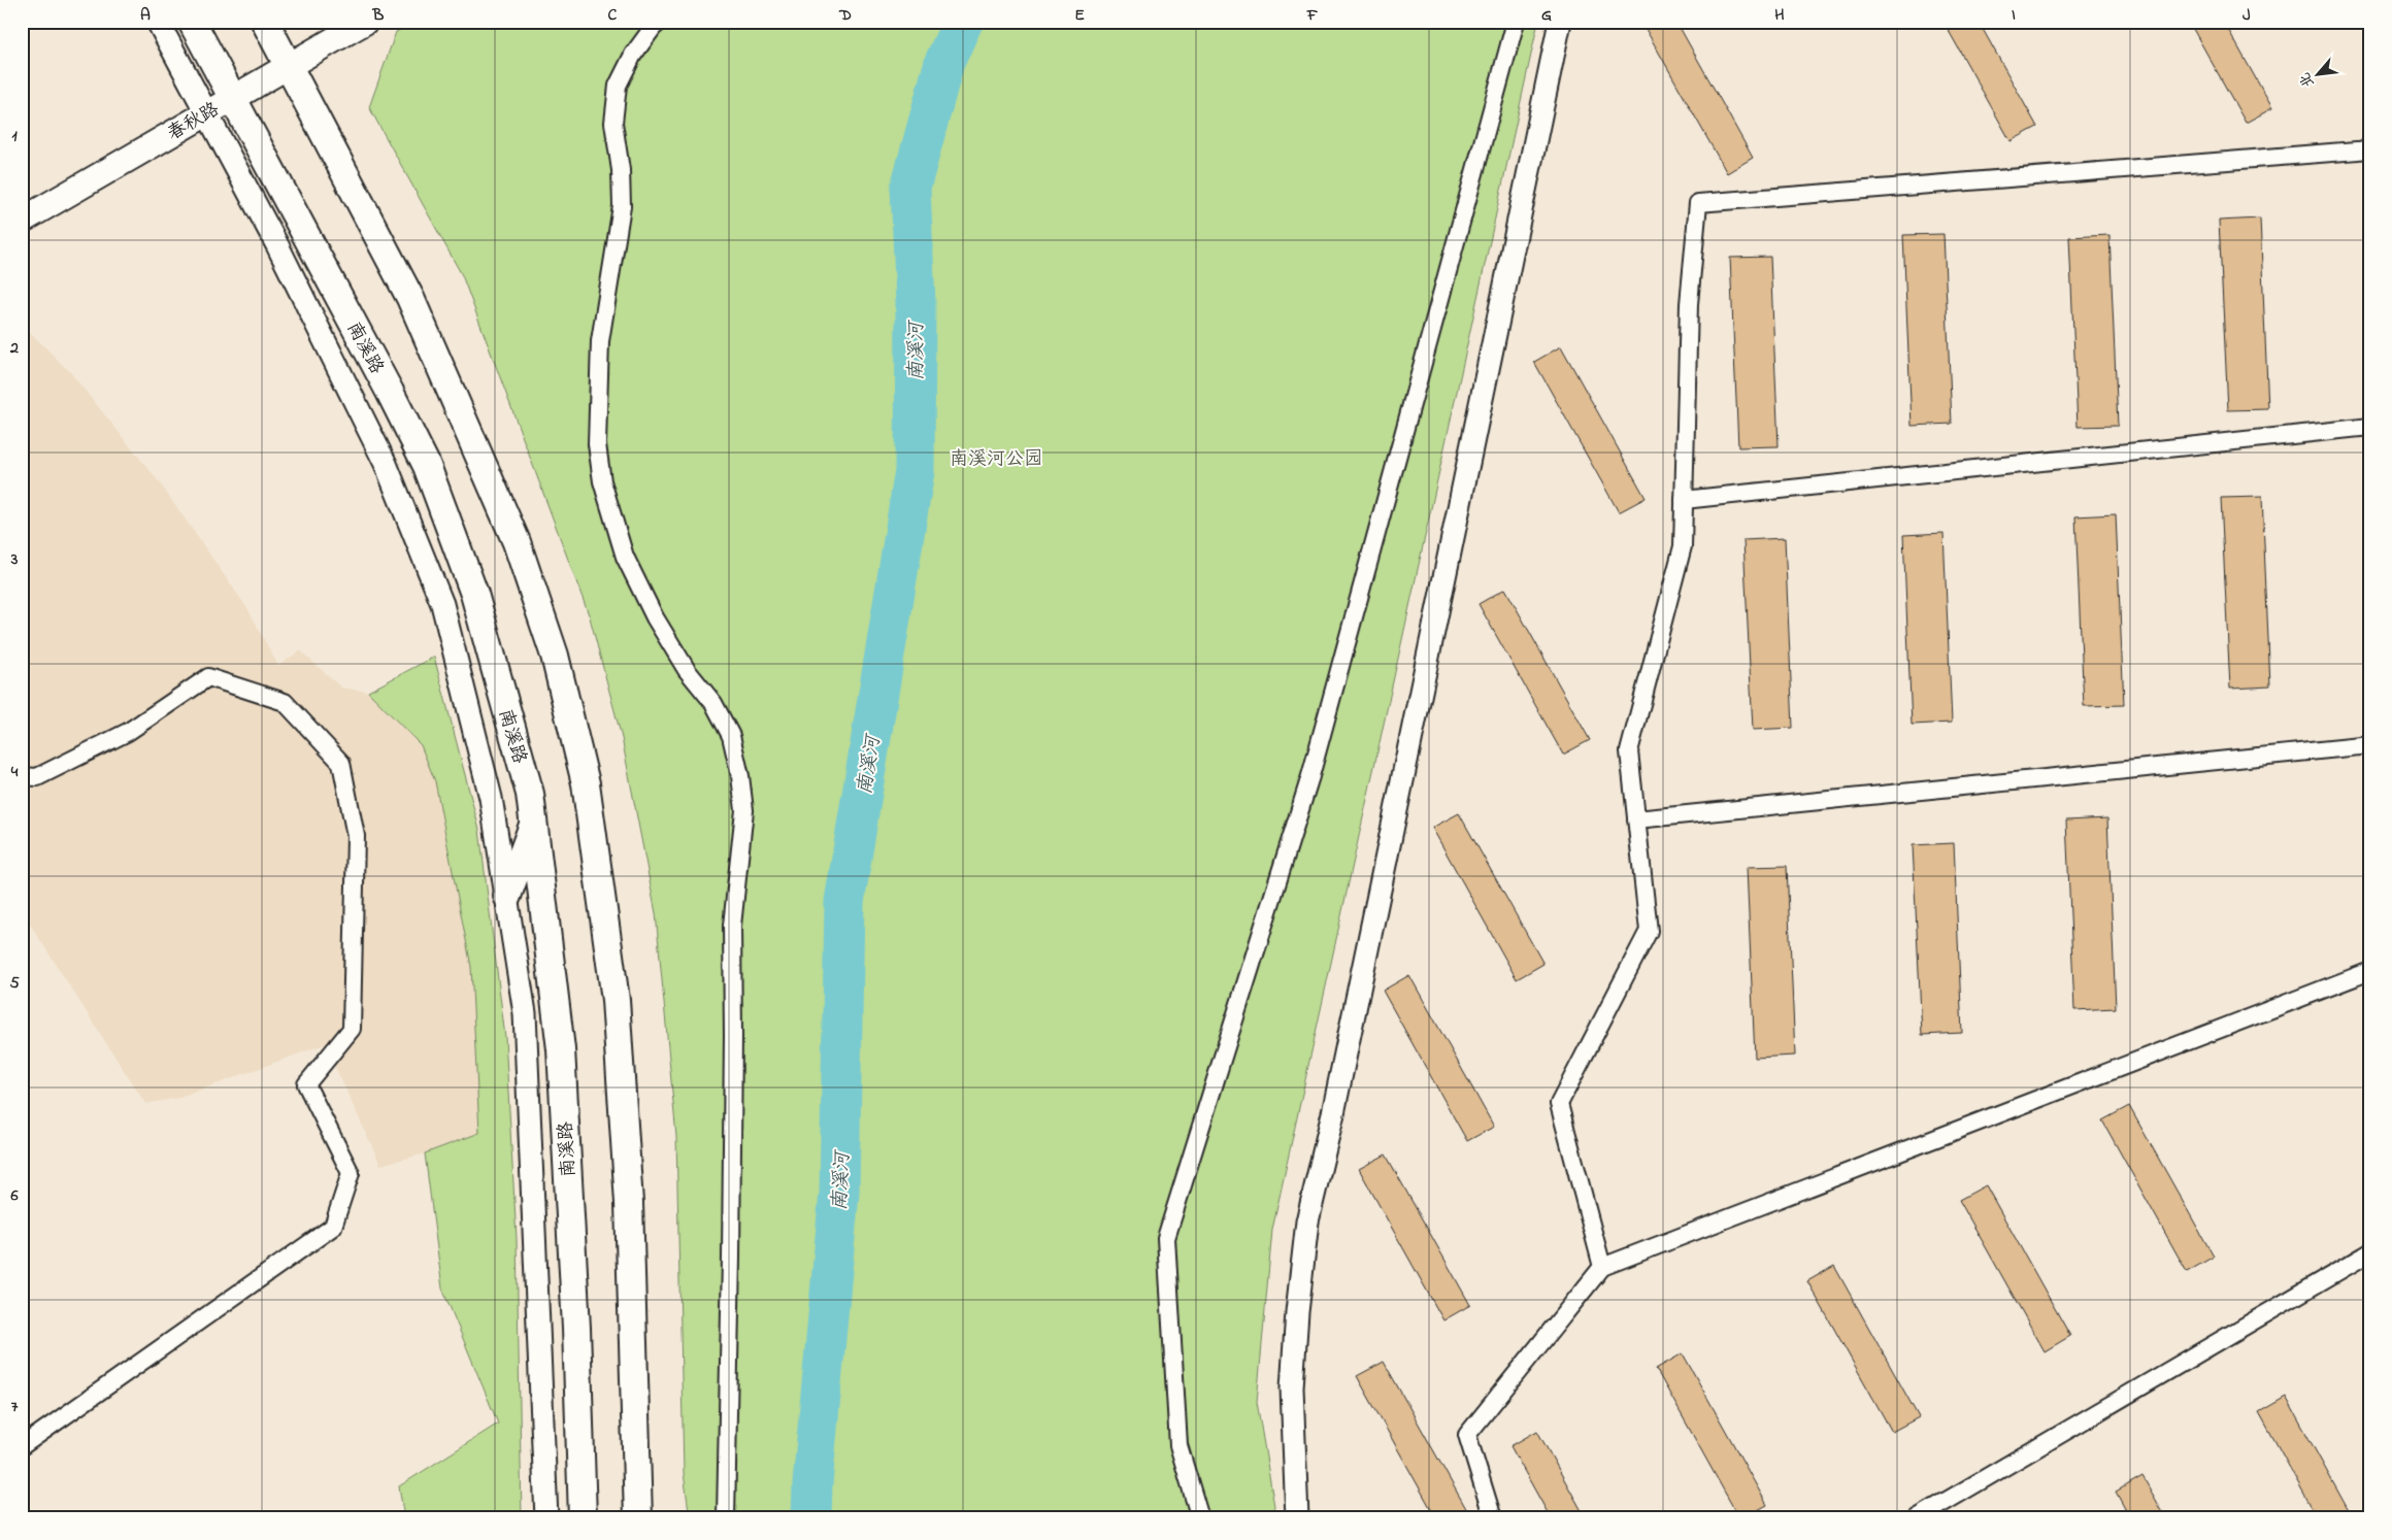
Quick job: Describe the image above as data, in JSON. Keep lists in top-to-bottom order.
{
  "streets": {
    "main road": ["春秋路", "南溪路"]
  },
  "crossings": [
    ["春秋路", "南溪路"]
  ],
  "water": ["南溪河"],
  "parks": ["南溪河公园"],
  "north": "bottom left",
  "grid": {
    "columns": [
      "A",
      "B",
      "C",
      "D",
      "E",
      "F",
      "G",
      "H",
      "I",
      "J"
    ],
    "rows": [
      "1",
      "2",
      "3",
      "4",
      "5",
      "6",
      "7"
    ]
  }
}
